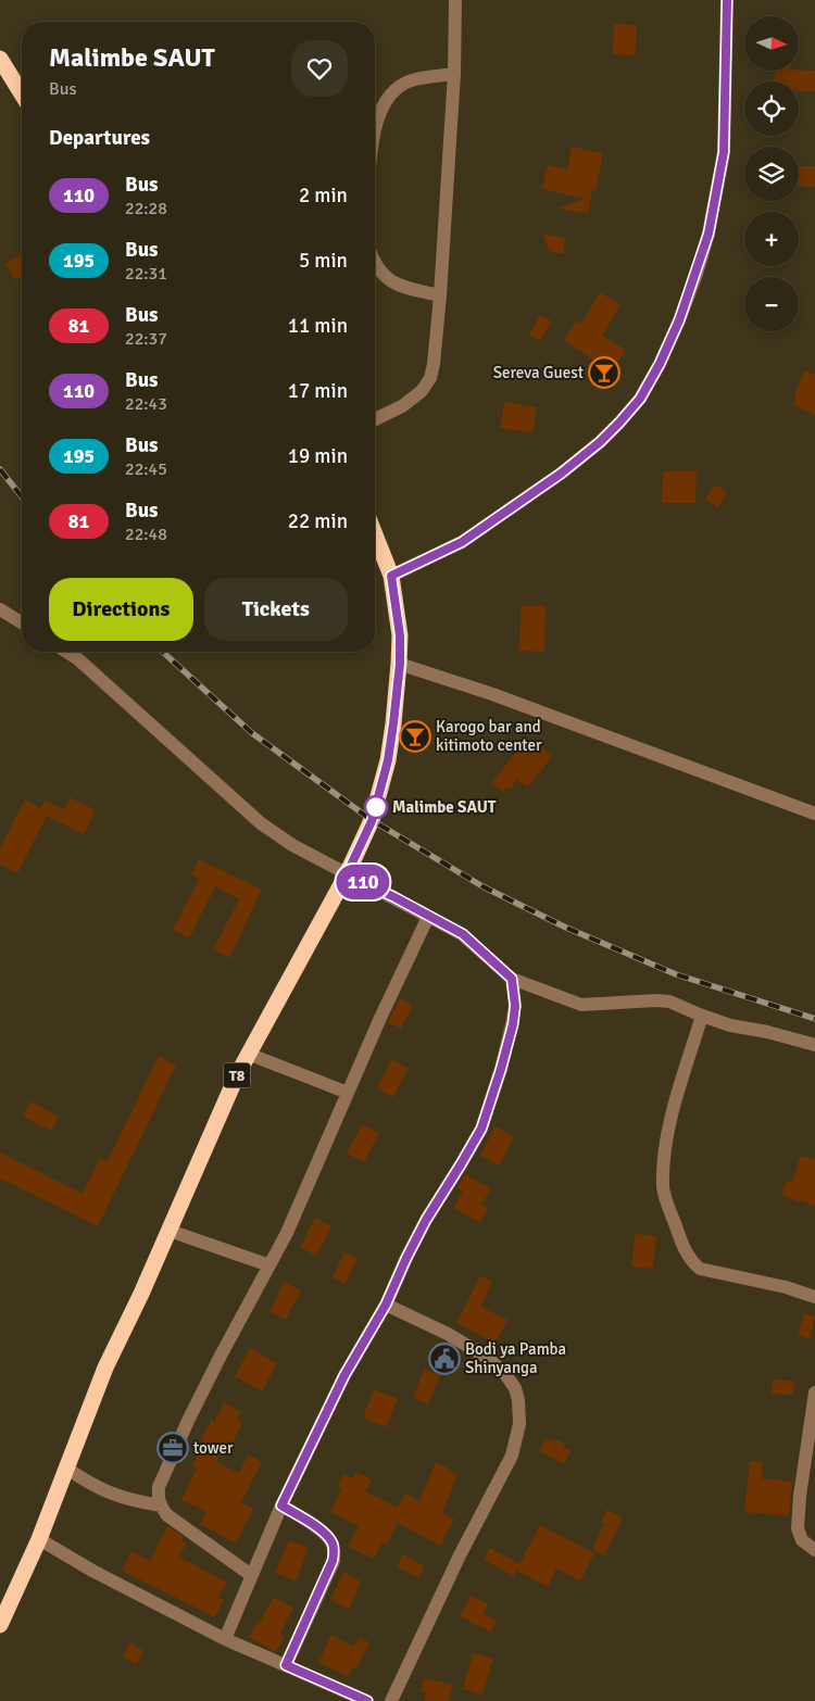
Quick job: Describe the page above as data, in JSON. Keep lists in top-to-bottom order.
{
  "streets": {
    "highway": ["T8"]
  },
  "places": {
    "bar": ["Sereva Guest", "Karogo bar and kitimoto center"],
    "other": ["Malimbe SAUT"],
    "public building": ["Bodi ya Pamba Shinyanga"],
    "office": ["tower"]
  },
  "lines": ["bus line 110"],
  "north": "right",
  "page": {
    "on_map": "110",
    "map_buttons": ["+", "−"],
    "heading": [
      ["Malimbe SAUT", "Bus"],
      "Departures"
    ],
    "list": [
      {
        "mark": "110",
        "name": "Bus",
        "note": "22:28",
        "value": "2 min"
      },
      {
        "mark": "195",
        "name": "Bus",
        "note": "22:31",
        "value": "5 min"
      },
      {
        "mark": "81",
        "name": "Bus",
        "note": "22:37",
        "value": "11 min"
      },
      {
        "mark": "110",
        "name": "Bus",
        "note": "22:43",
        "value": "17 min"
      },
      {
        "mark": "195",
        "name": "Bus",
        "note": "22:45",
        "value": "19 min"
      },
      {
        "mark": "81",
        "name": "Bus",
        "note": "22:48",
        "value": "22 min"
      }
    ],
    "buttons": ["Directions", "Tickets"]
  }
}
